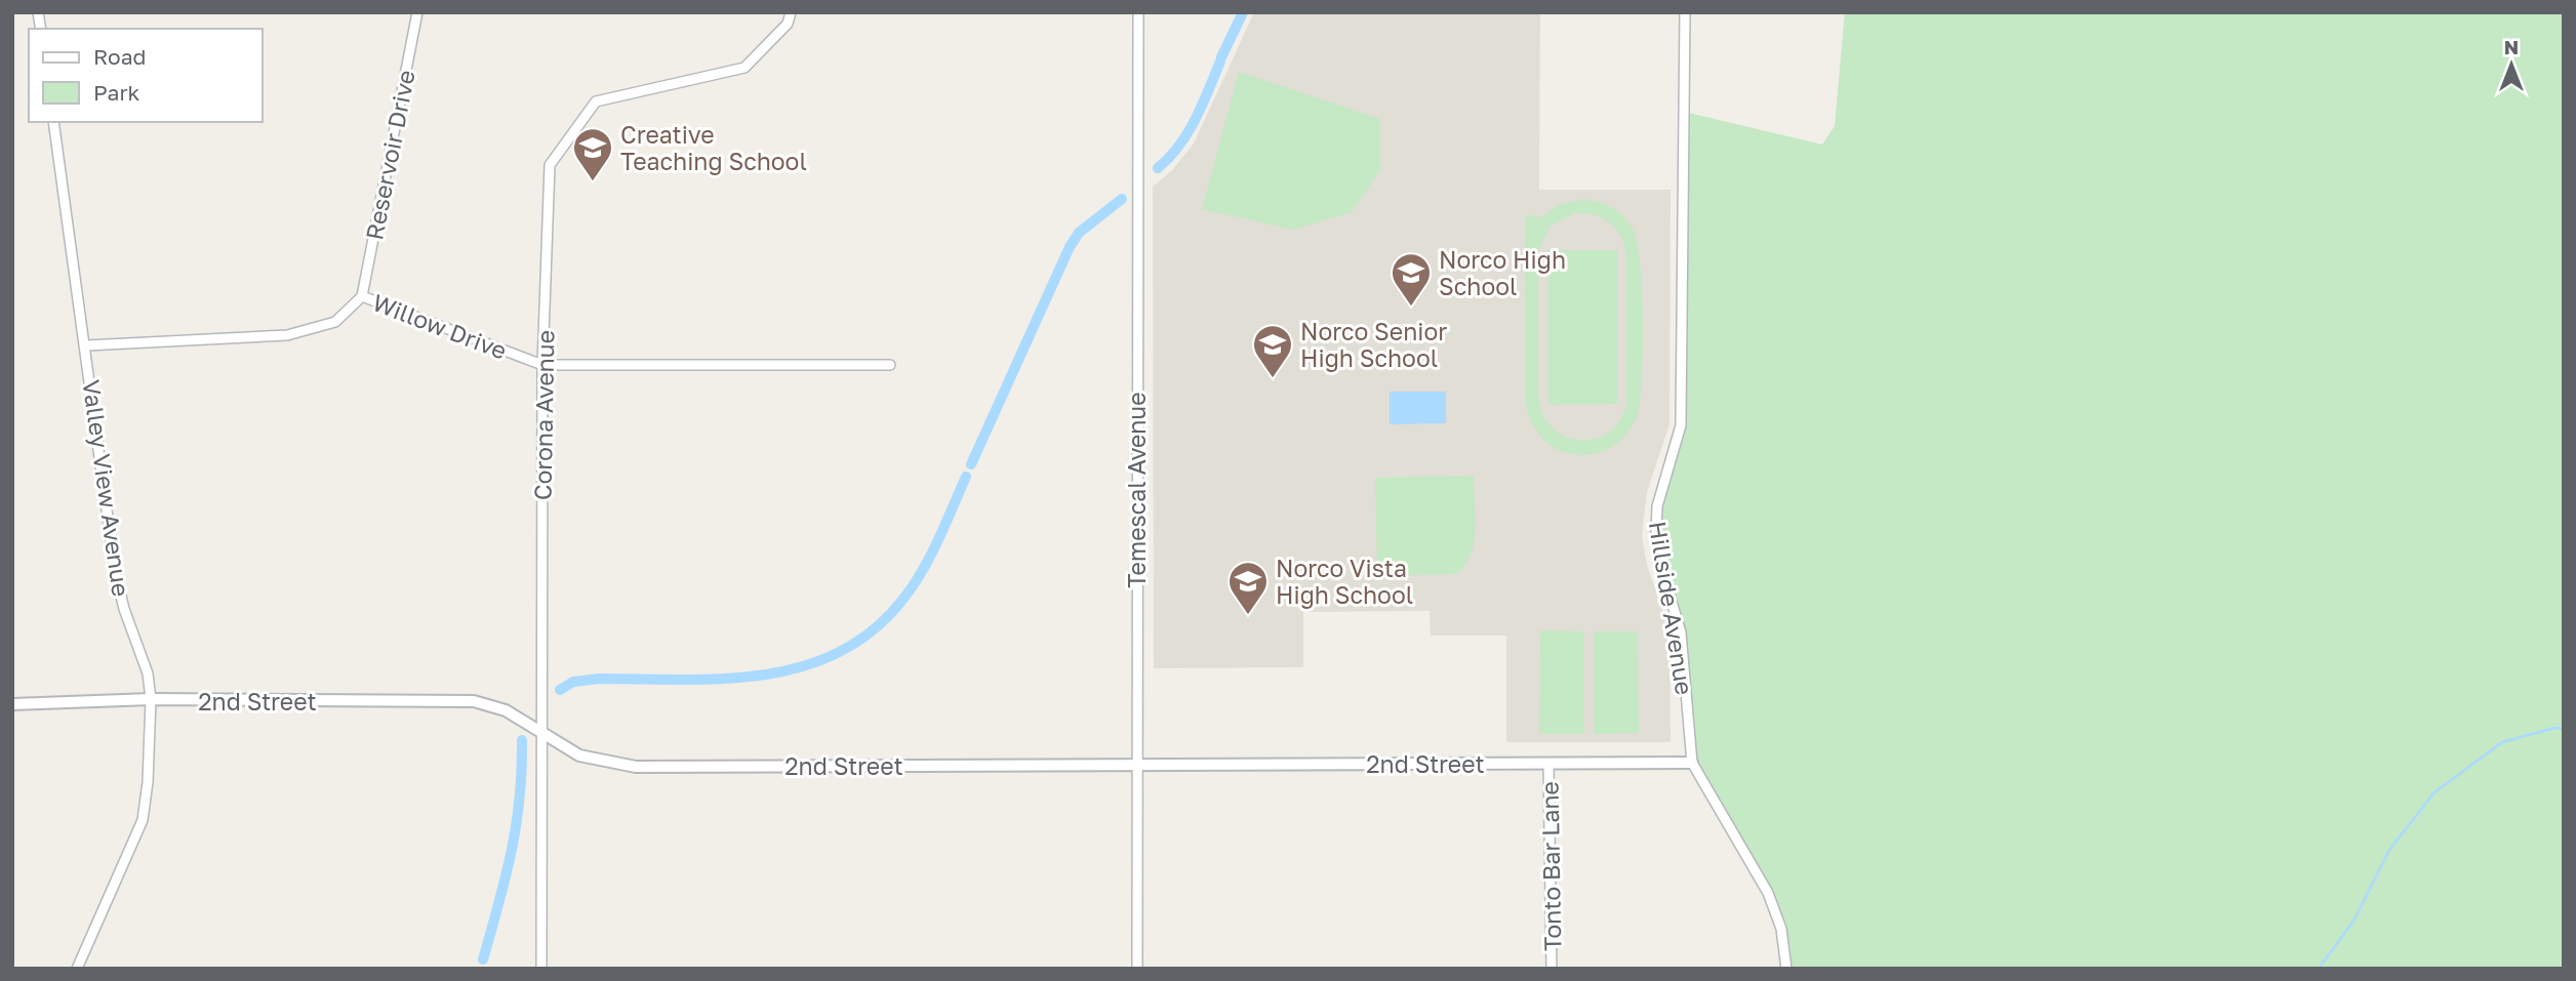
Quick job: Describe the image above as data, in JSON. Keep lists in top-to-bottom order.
{
  "streets": {
    "street": [
      "Reservoir Drive",
      "Willow Drive",
      "Corona Avenue",
      "Valley View Avenue",
      "Temescal Avenue",
      "Hillside Avenue",
      "2nd Street",
      "Tonto Bar Lane"
    ]
  },
  "crossings": [
    ["Reservoir Drive", "Willow Drive"],
    ["Willow Drive", "Corona Avenue"],
    ["Willow Drive", "Valley View Avenue"],
    ["Corona Avenue", "2nd Street"],
    ["Valley View Avenue", "2nd Street"],
    ["Temescal Avenue", "2nd Street"],
    ["Hillside Avenue", "2nd Street"],
    ["2nd Street", "Tonto Bar Lane"]
  ],
  "places": {
    "school or university": [
      "Creative Teaching School",
      "Norco High School",
      "Norco Senior High School",
      "Norco Vista High School"
    ]
  },
  "legend": ["Road", "Park"],
  "north": "top"
}
